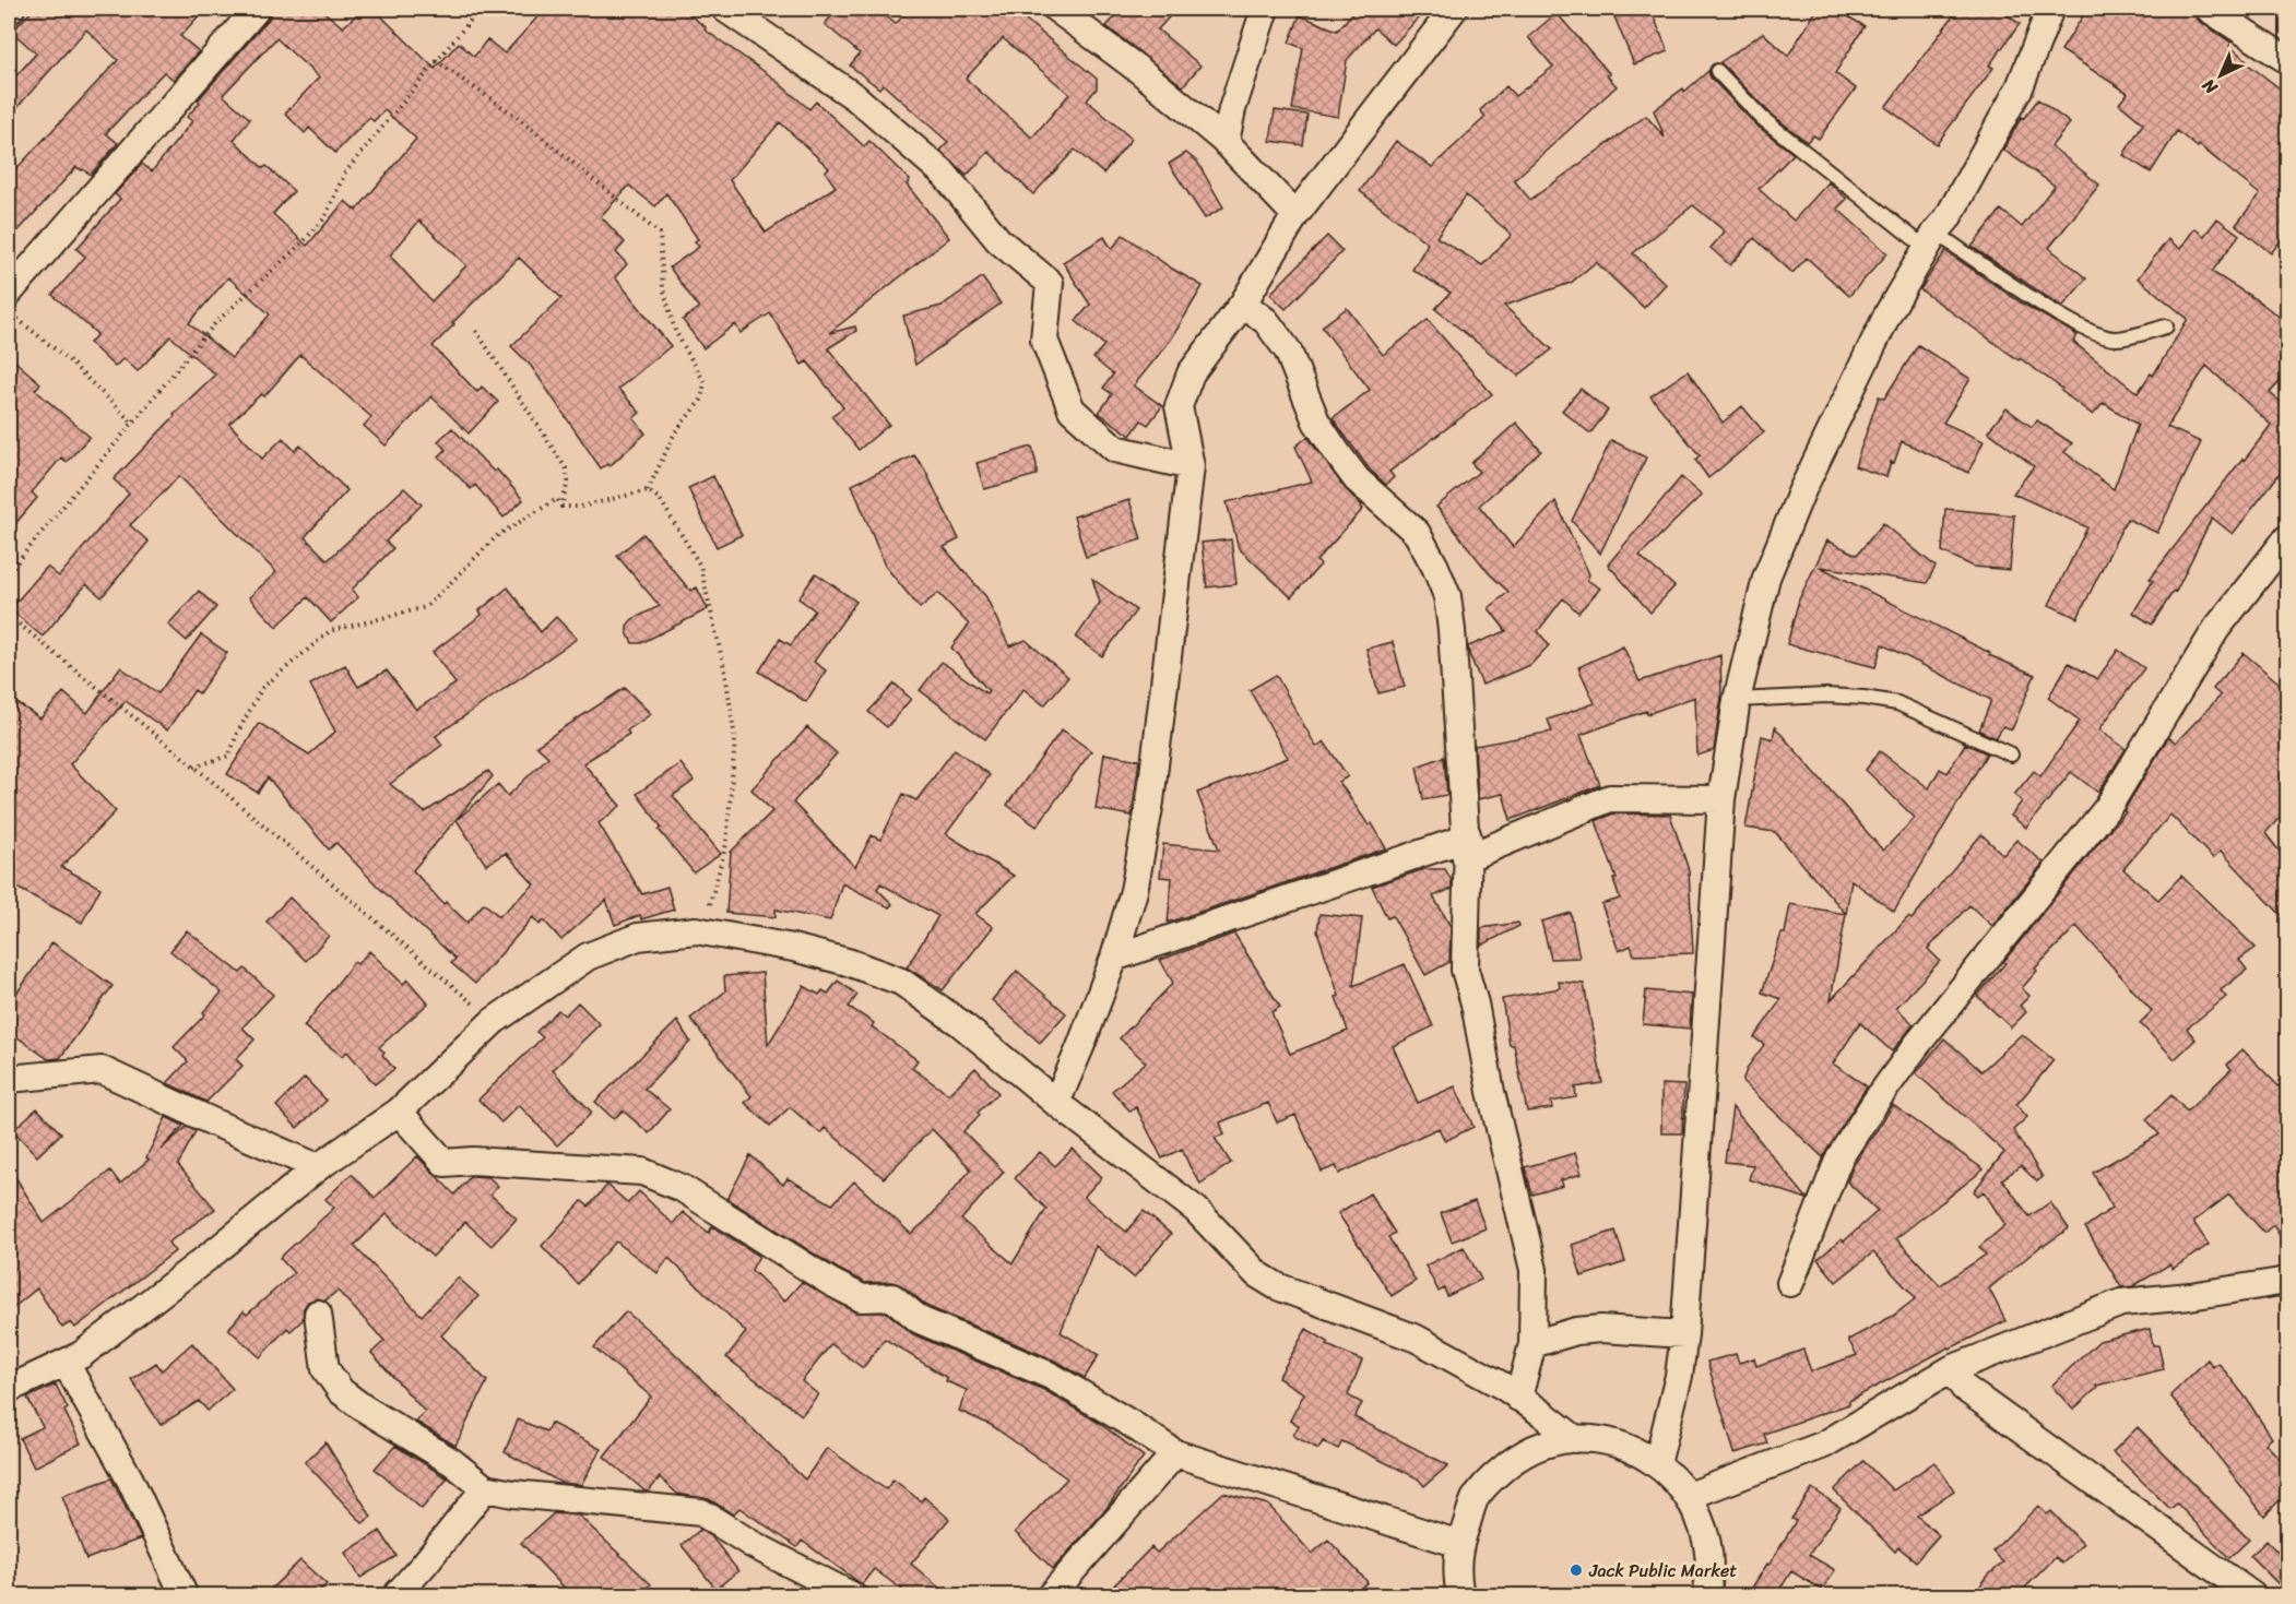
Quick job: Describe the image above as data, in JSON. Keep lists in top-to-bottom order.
{
  "places": ["Jack Public Market"],
  "north": "bottom left"
}
